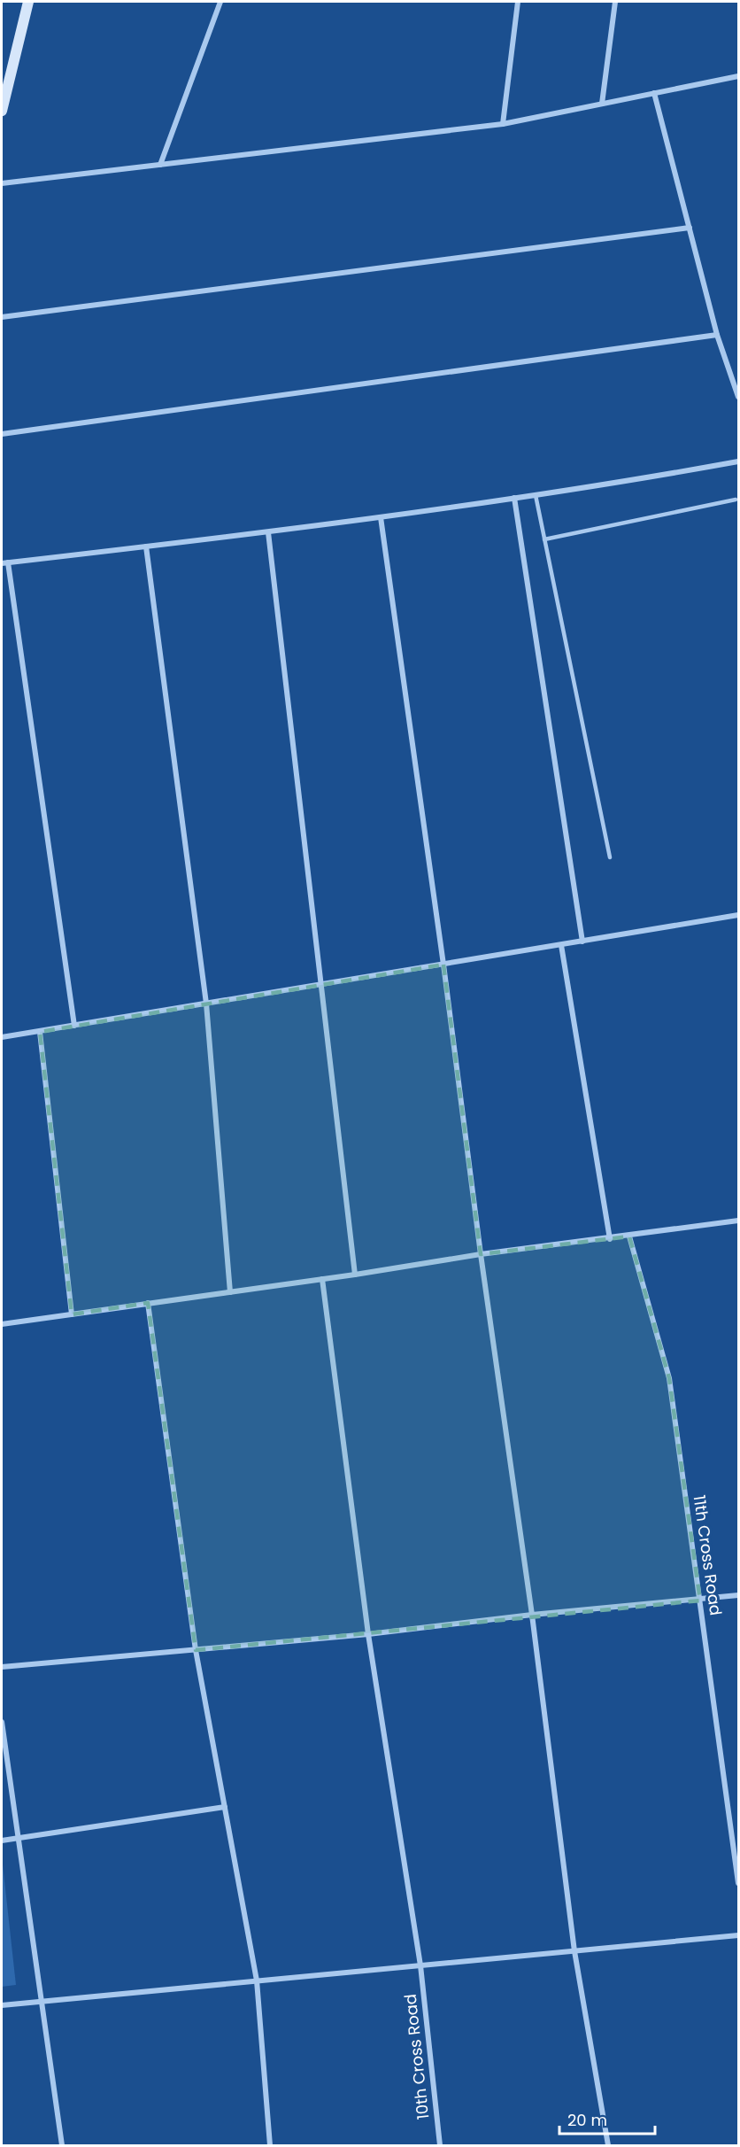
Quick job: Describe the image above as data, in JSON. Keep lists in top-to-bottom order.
{
  "streets": {
    "street": ["11th Cross Road", "10th Cross Road"]
  },
  "scale_bar": "20 m"
}
